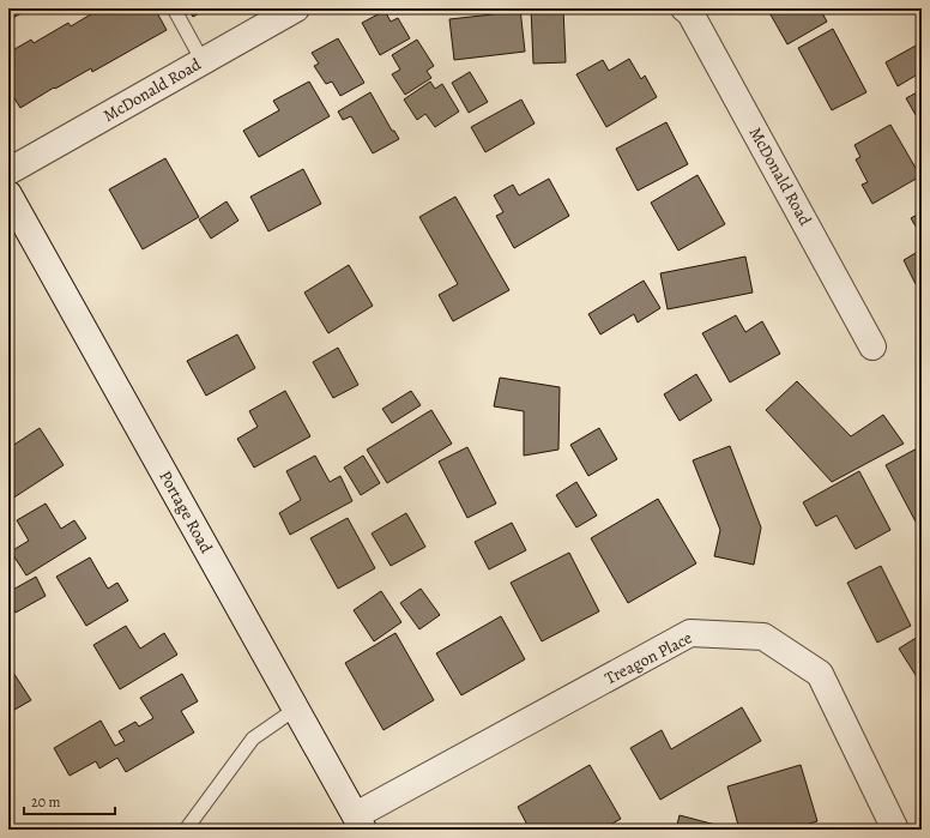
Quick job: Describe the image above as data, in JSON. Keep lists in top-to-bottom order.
{
  "streets": {
    "street": ["McDonald Road", "Portage Road", "Treagon Place"]
  },
  "crossings": [
    ["Portage Road", "Treagon Place"]
  ],
  "scale_bar": "20 m"
}
